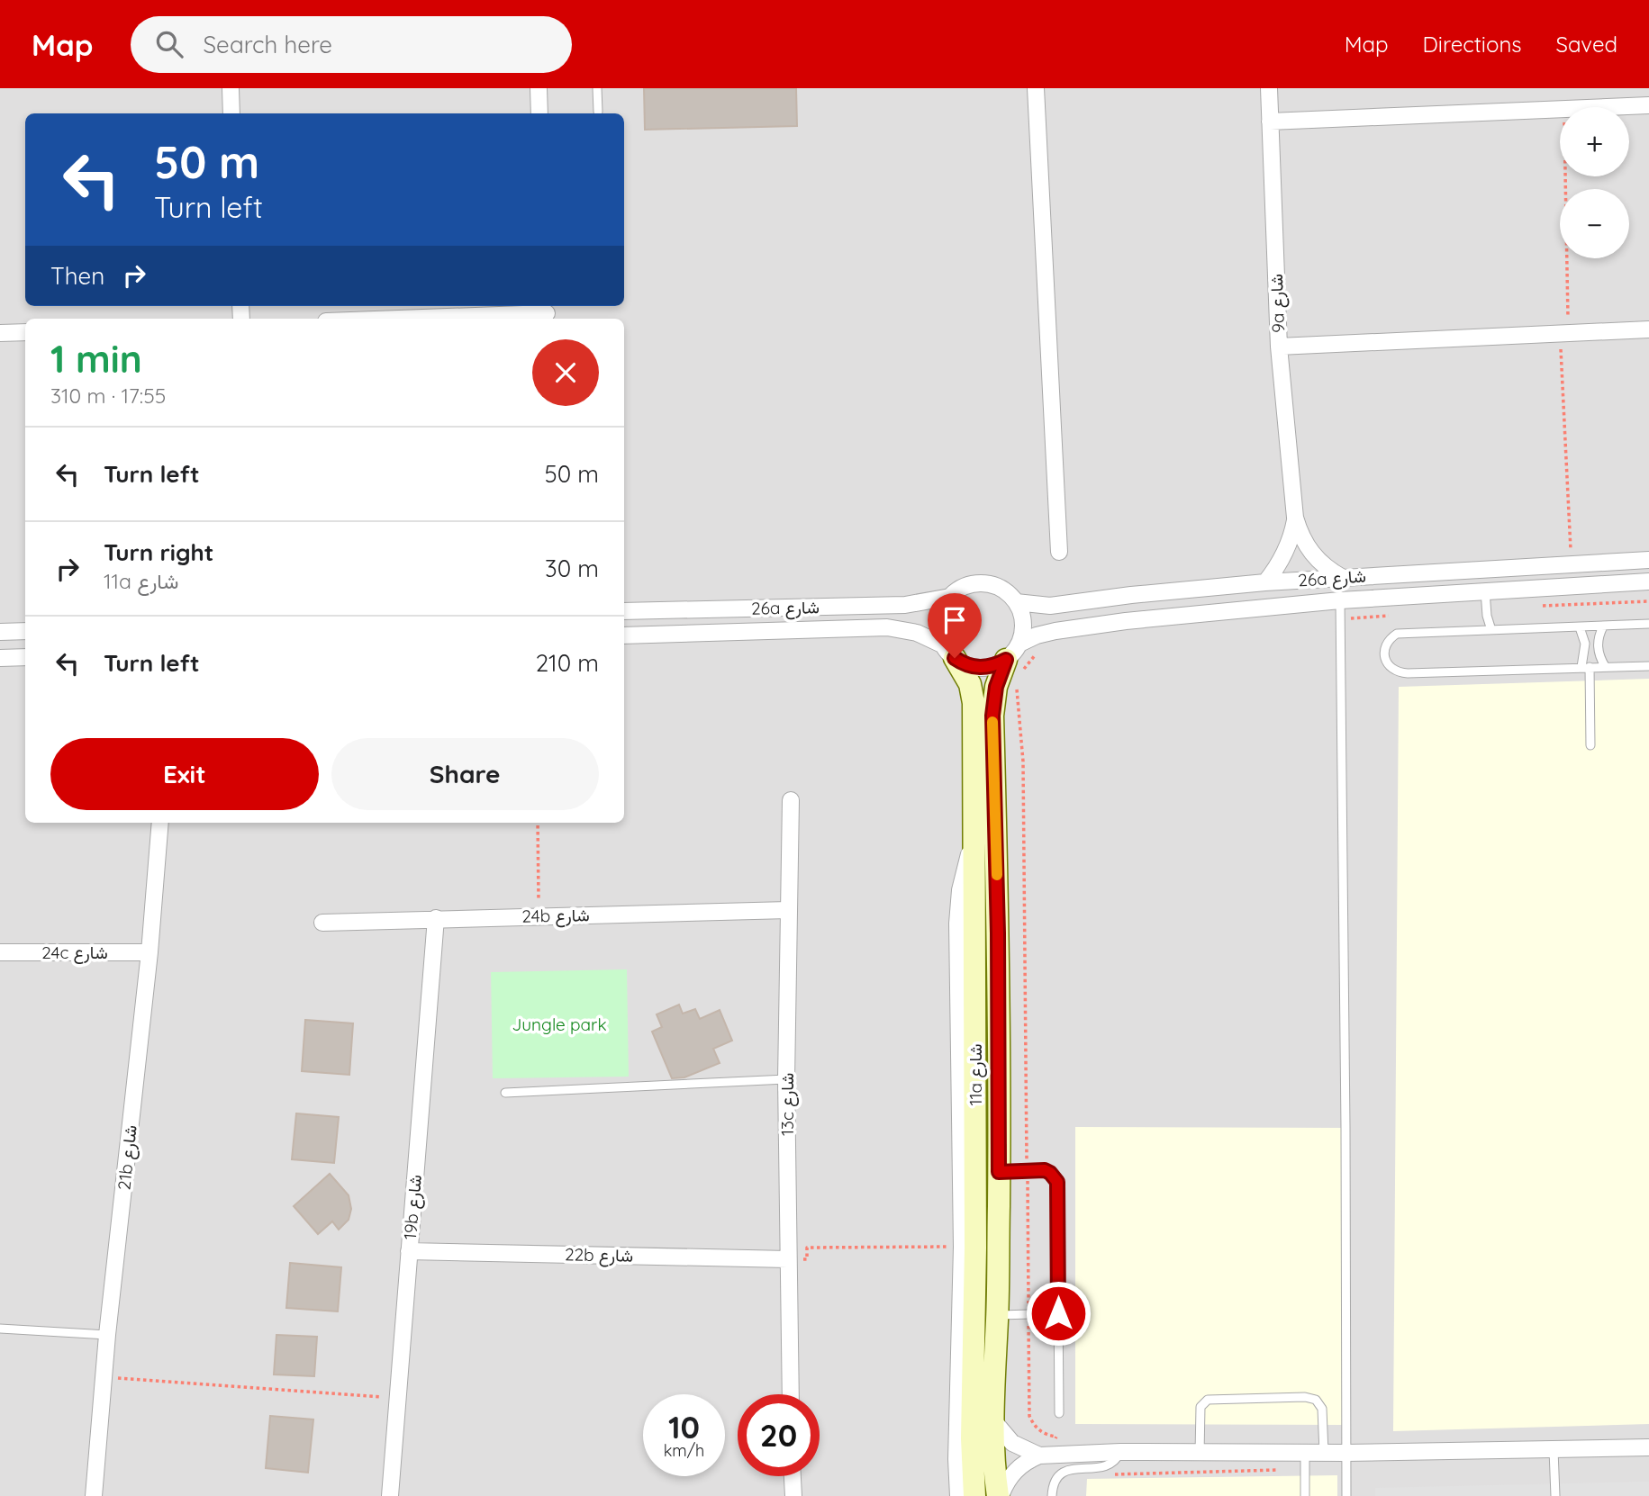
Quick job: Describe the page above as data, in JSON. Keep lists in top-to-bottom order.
{
  "streets": {
    "street": [
      "9a شارع",
      "26a شارع",
      "24b شارع",
      "24c شارع",
      "11a شارع",
      "13c شارع",
      "21b شارع",
      "19b شارع",
      "22b شارع"
    ]
  },
  "crossings": [
    ["9a شارع", "26a شارع"],
    ["26a شارع", "11a شارع"],
    ["24b شارع", "13c شارع"],
    ["24b شارع", "19b شارع"],
    ["24c شارع", "21b شارع"],
    ["13c شارع", "22b شارع"],
    ["19b شارع", "22b شارع"]
  ],
  "parks": ["Jungle park"],
  "page": {
    "header": "Map",
    "search": "Search here",
    "nav": ["Map", "Directions", "Saved"],
    "map_buttons": ["+", "−"],
    "turn": ["50 m", "Turn left"],
    "then": "Then",
    "heading": ["1 min", "310 m · 17:55"],
    "list": [
      {
        "name": "Turn left",
        "value": "50 m"
      },
      {
        "name": "Turn right",
        "note": "11a شارع",
        "value": "30 m"
      },
      {
        "name": "Turn left",
        "value": "210 m"
      }
    ],
    "buttons": ["Exit", "Share"],
    "speed": "10 km/h",
    "limit": "20"
  }
}
